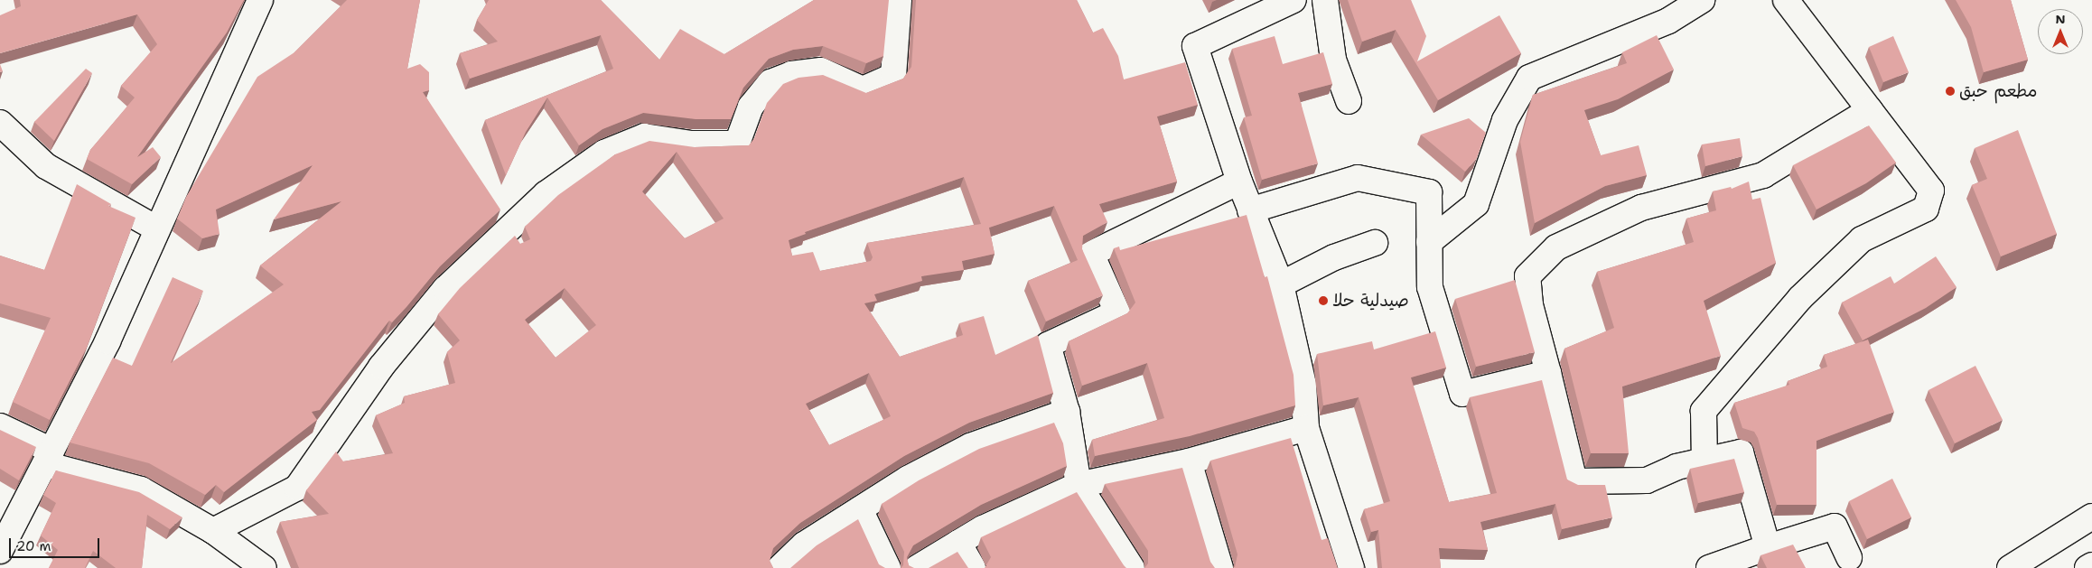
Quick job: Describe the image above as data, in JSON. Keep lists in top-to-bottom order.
{
  "places": ["مطعم حبق", "صيدلية حلا"],
  "scale_bar": "20 m",
  "north": "top"
}
